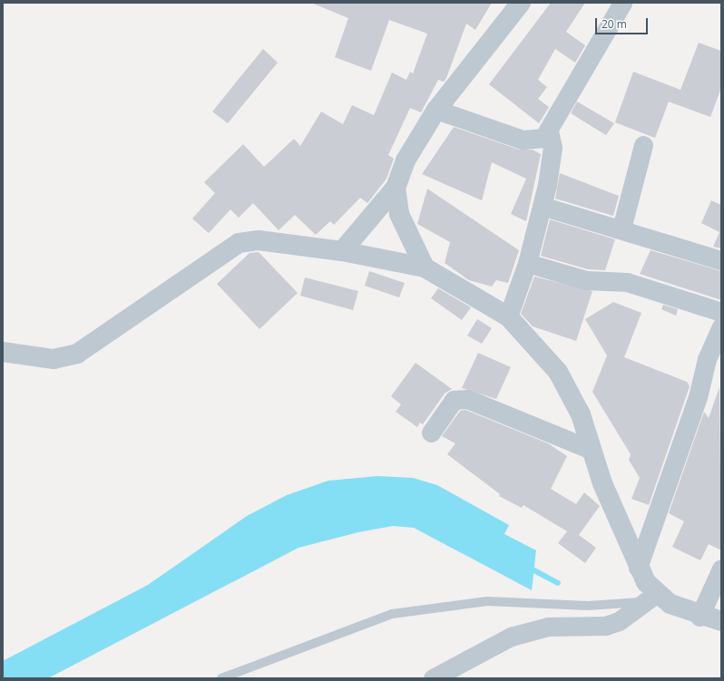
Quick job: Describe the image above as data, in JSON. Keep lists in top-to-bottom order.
{
  "scale_bar": "20 m"
}
